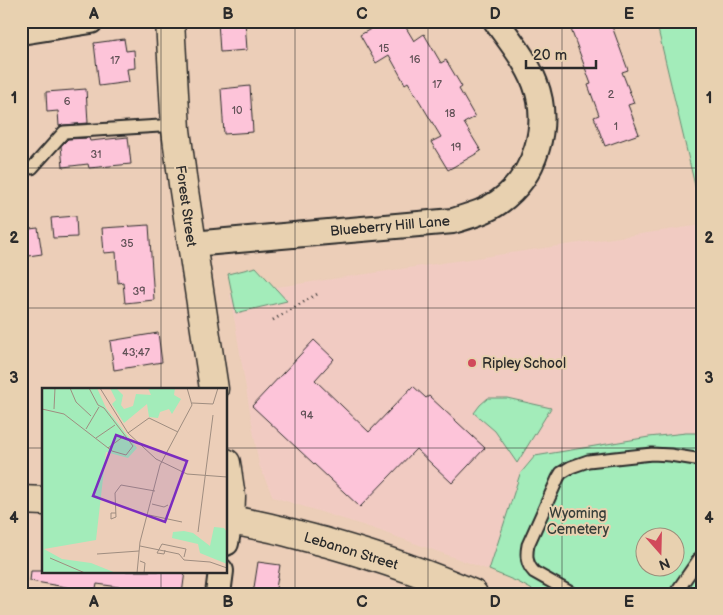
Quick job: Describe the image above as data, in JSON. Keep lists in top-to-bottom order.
{
  "streets": {
    "street": ["Forest Street", "Blueberry Hill Lane", "Lebanon Street"]
  },
  "crossings": [
    ["Forest Street", "Blueberry Hill Lane"]
  ],
  "parks": ["Wyoming Cemetery"],
  "places": ["Ripley School"],
  "house_numbers": [
    "15",
    "16",
    "17",
    "17",
    "2",
    "6",
    "10",
    "18",
    "1",
    "19",
    "31",
    "35",
    "39",
    "43;47",
    "94"
  ],
  "scale_bar": "20 m",
  "north": "bottom",
  "grid": {
    "columns": [
      "A",
      "B",
      "C",
      "D",
      "E"
    ],
    "rows": [
      "1",
      "2",
      "3",
      "4"
    ]
  }
}
